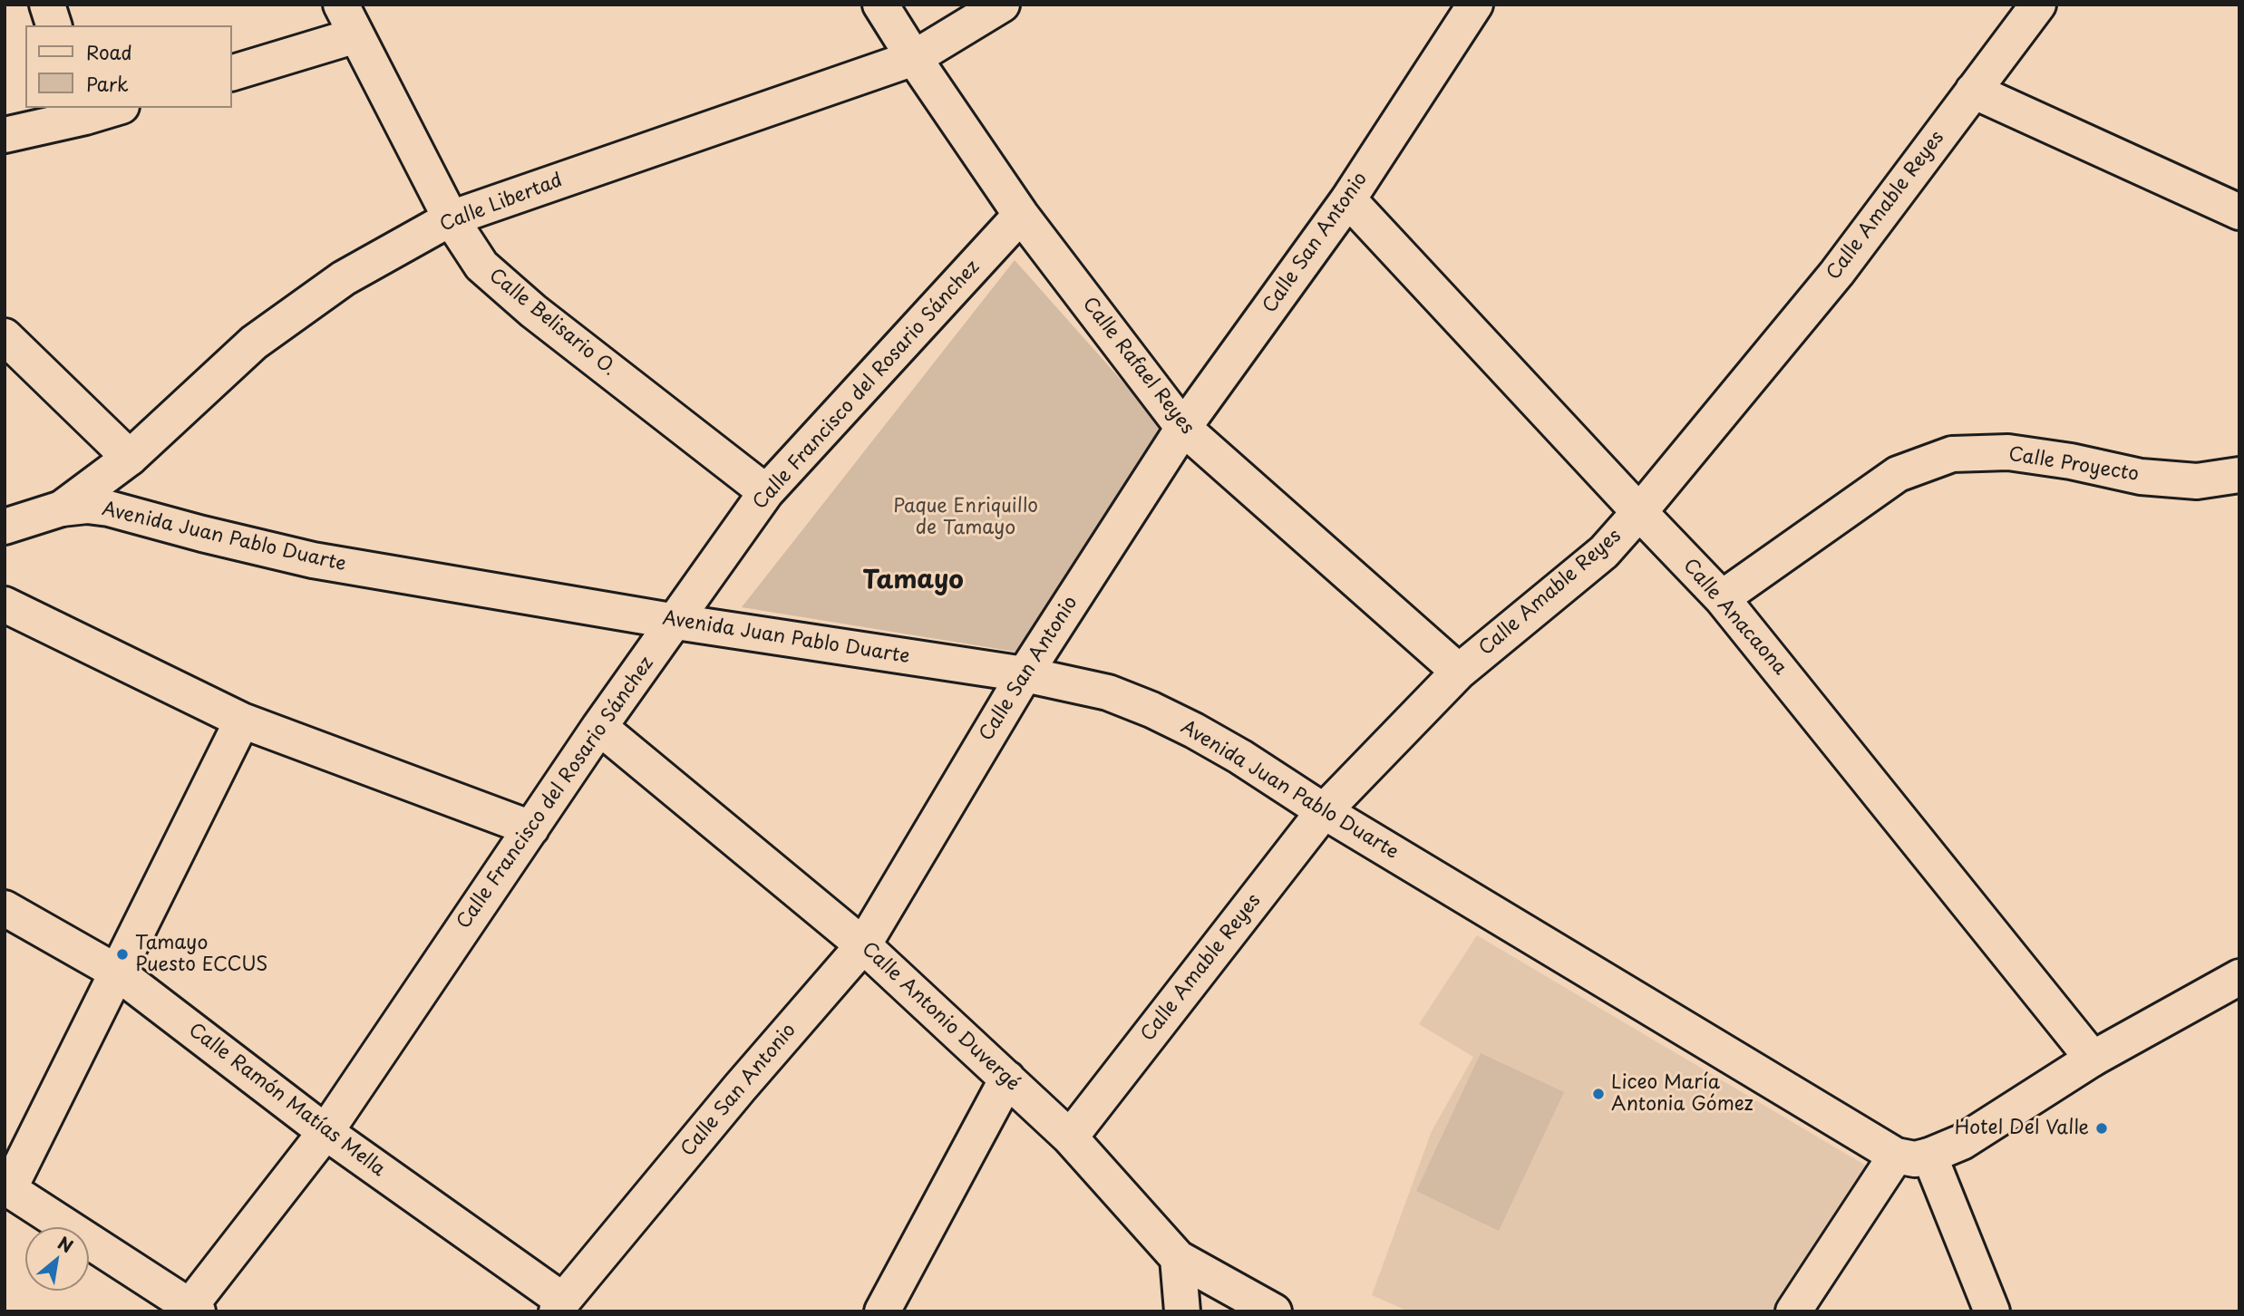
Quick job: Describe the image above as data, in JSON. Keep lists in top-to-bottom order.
{
  "streets": {
    "street": [
      "Calle Libertad",
      "Calle Amable Reyes",
      "Calle San Antonio",
      "Calle Belisario O.",
      "Calle Rafael Reyes",
      "Calle Francisco del Rosario Sánchez",
      "Calle Proyecto",
      "Avenida Juan Pablo Duarte",
      "Calle Anacaona",
      "Calle Antonio Duvergé",
      "Calle Ramón Matías Mella"
    ]
  },
  "crossings": [
    ["Calle Libertad", "Calle Belisario O."],
    ["Calle Libertad", "Calle Rafael Reyes"],
    ["Calle Libertad", "Avenida Juan Pablo Duarte"],
    ["Calle Amable Reyes", "Calle Rafael Reyes"],
    ["Calle Amable Reyes", "Avenida Juan Pablo Duarte"],
    ["Calle Amable Reyes", "Calle Anacaona"],
    ["Calle Amable Reyes", "Calle Antonio Duvergé"],
    ["Calle San Antonio", "Calle Rafael Reyes"],
    ["Calle San Antonio", "Avenida Juan Pablo Duarte"],
    ["Calle San Antonio", "Calle Anacaona"],
    ["Calle San Antonio", "Calle Antonio Duvergé"],
    ["Calle San Antonio", "Calle Ramón Matías Mella"],
    ["Calle Belisario O.", "Calle Francisco del Rosario Sánchez"],
    ["Calle Rafael Reyes", "Calle Francisco del Rosario Sánchez"],
    ["Calle Francisco del Rosario Sánchez", "Avenida Juan Pablo Duarte"],
    ["Calle Francisco del Rosario Sánchez", "Calle Antonio Duvergé"],
    ["Calle Francisco del Rosario Sánchez", "Calle Ramón Matías Mella"],
    ["Calle Proyecto", "Calle Anacaona"]
  ],
  "districts": ["Tamayo"],
  "parks": ["Paque Enriquillo de Tamayo"],
  "places": ["Tamayo Puesto ECCUS", "Liceo María Antonia Gómez", "Hotel Del Valle"],
  "legend": ["Road", "Park"],
  "north": "top right"
}
